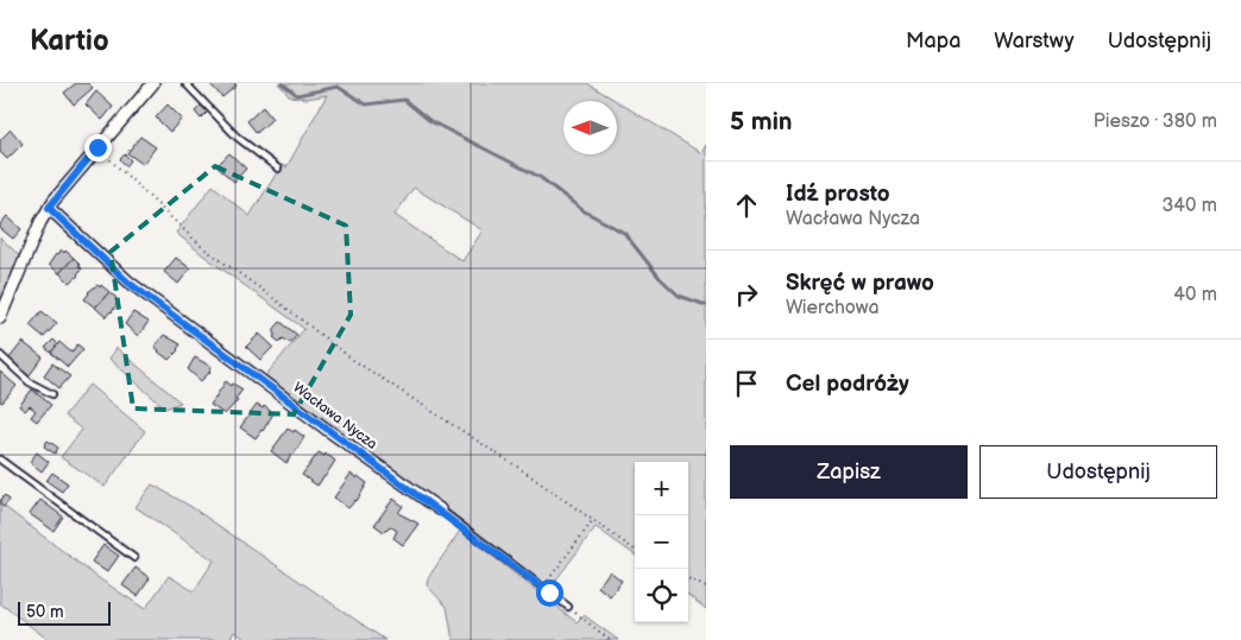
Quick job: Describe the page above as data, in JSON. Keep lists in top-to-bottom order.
{
  "streets": {
    "street": ["Wacława Nycza"]
  },
  "scale_bar": "50 m",
  "north": "left",
  "page": {
    "header": "Kartio",
    "nav": ["Mapa", "Warstwy", "Udostępnij"],
    "heading": ["5 min", "Pieszo · 380 m"],
    "list": [
      ["Idź prosto", "Wacława Nycza", "340 m"],
      ["Skręć w prawo", "Wierchowa", "40 m"],
      "Cel podróży"
    ],
    "buttons": ["Zapisz", "Udostępnij"],
    "map_buttons": ["+", "−"],
    "scale": "50 m"
  }
}
